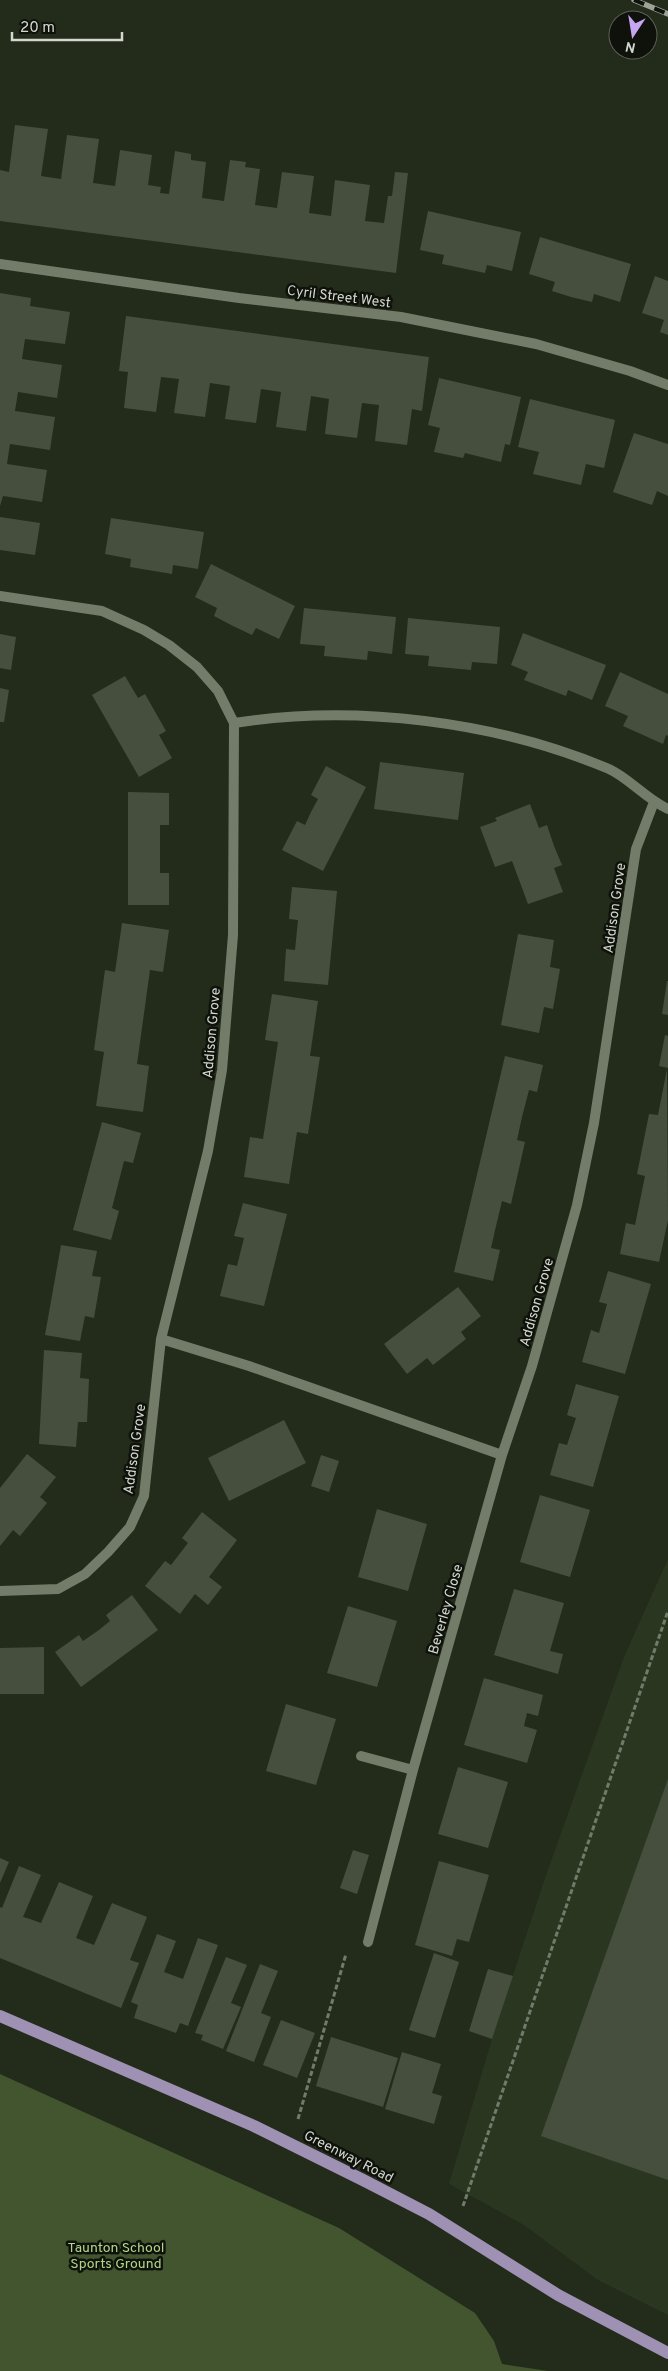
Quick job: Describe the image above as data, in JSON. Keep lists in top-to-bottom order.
{
  "streets": {
    "main road": ["Greenway Road"],
    "street": ["Cyril Street West", "Addison Grove", "Beverley Close"]
  },
  "crossings": [
    ["Addison Grove", "Beverley Close"]
  ],
  "parks": ["Taunton School Sports Ground"],
  "scale_bar": "20 m",
  "north": "bottom"
}
